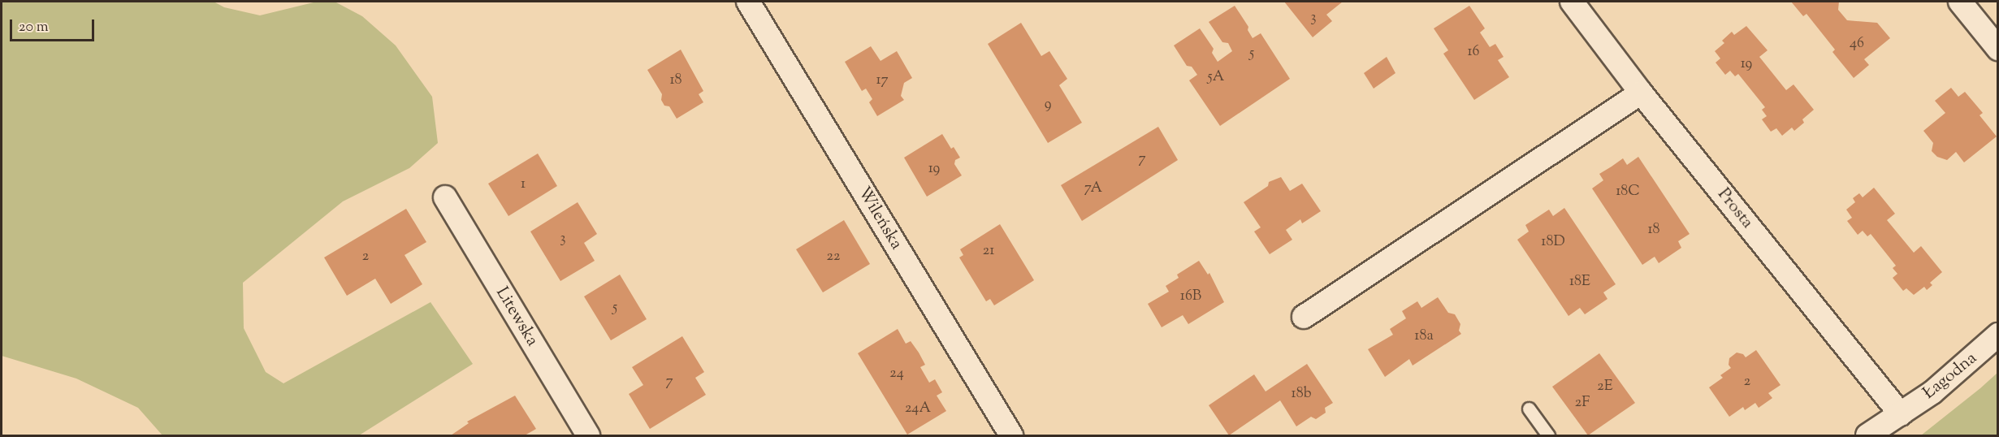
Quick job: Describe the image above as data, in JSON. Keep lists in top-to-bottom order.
{
  "streets": {
    "street": [
      "Prosta",
      "Wileńska",
      "Litewska",
      "Łagodna"
    ]
  },
  "crossings": [
    ["Prosta", "Łagodna"]
  ],
  "house_numbers": [
    "3",
    "46",
    "16",
    "5",
    "19",
    "5A",
    "18",
    "17",
    "9",
    "7",
    "19",
    "1",
    "7A",
    "18C",
    "18",
    "3",
    "18D",
    "21",
    "2",
    "22",
    "18E",
    "16B",
    "5",
    "18a",
    "24",
    "7",
    "2",
    "2E",
    "18b",
    "2F",
    "24A"
  ],
  "scale_bar": "20 m"
}
